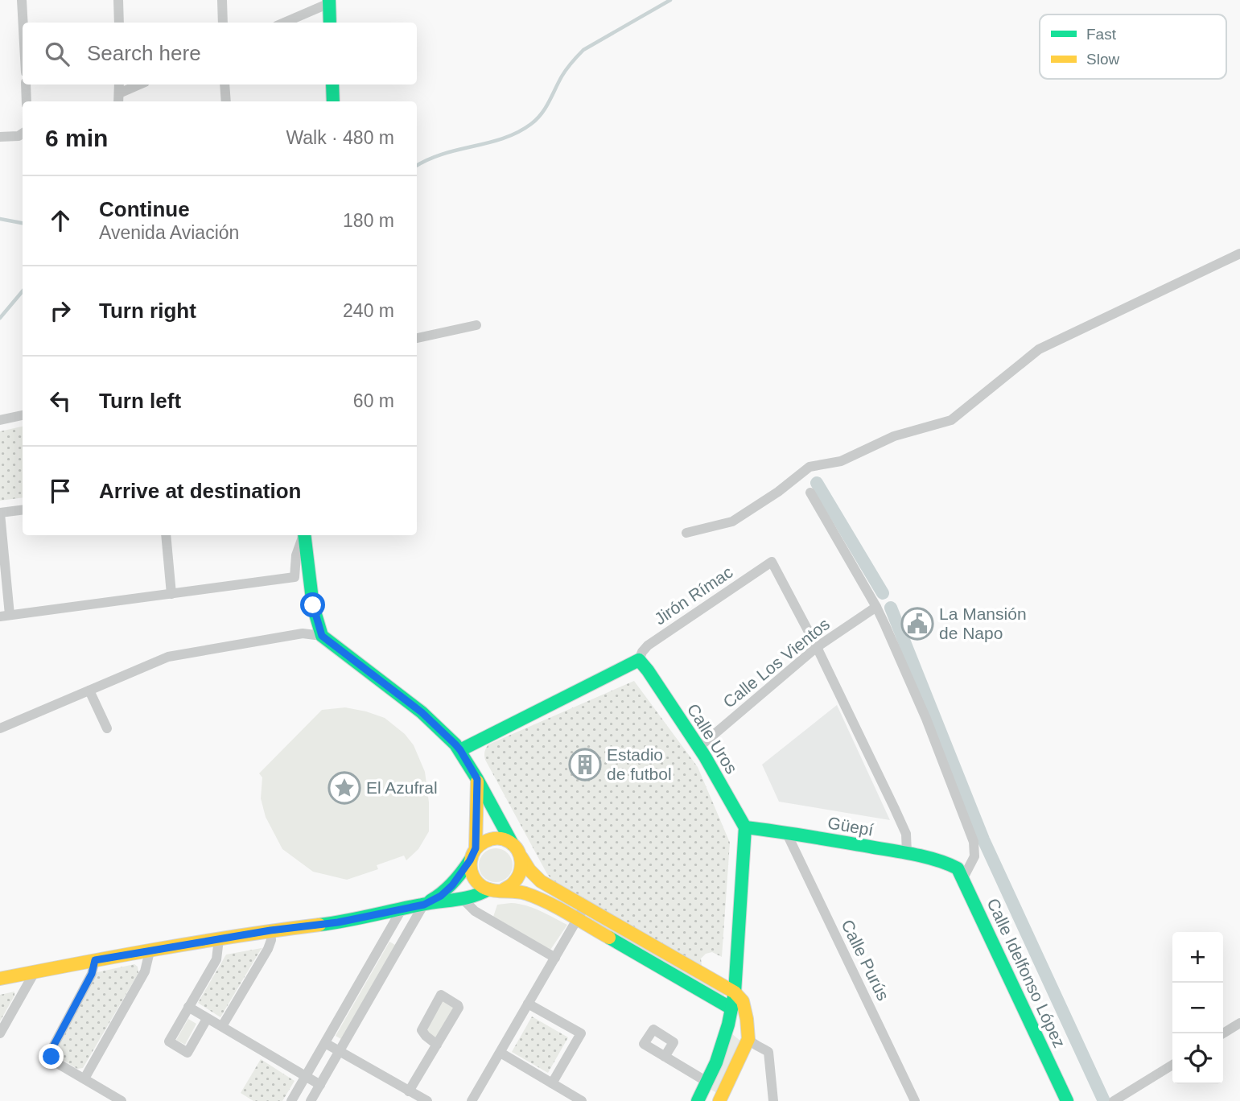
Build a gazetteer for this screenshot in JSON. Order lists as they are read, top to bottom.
{
  "streets": {
    "street": [
      "Jirón Rímac",
      "Calle Los Vientos",
      "Calle Uros",
      "Güepí",
      "Calle Purús",
      "Calle Idelfonso López"
    ]
  },
  "crossings": [
    ["Jirón Rímac", "Calle Los Vientos"],
    ["Jirón Rímac", "Calle Uros"],
    ["Calle Los Vientos", "Calle Uros"],
    ["Calle Uros", "Güepí"],
    ["Güepí", "Calle Purús"],
    ["Güepí", "Calle Idelfonso López"]
  ],
  "places": {
    "public building": ["La Mansión de Napo"],
    "building": ["Estadio de futbol"],
    "place": ["El Azufral"]
  },
  "legend": ["Fast", "Slow"],
  "page": {
    "search": "Search here",
    "heading": ["6 min", "Walk · 480 m"],
    "list": [
      ["Continue", "Avenida Aviación", "180 m"],
      ["Turn right", "240 m"],
      ["Turn left", "60 m"],
      "Arrive at destination"
    ],
    "map_buttons": ["+", "−"]
  }
}
